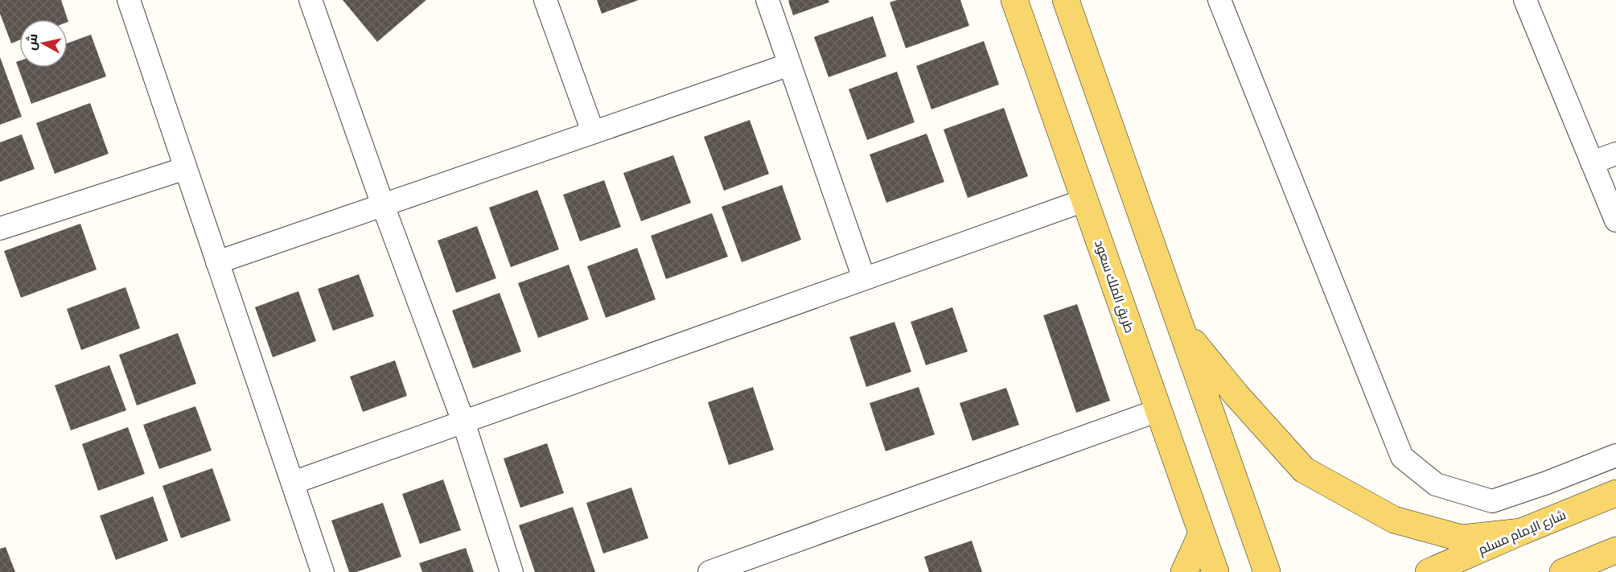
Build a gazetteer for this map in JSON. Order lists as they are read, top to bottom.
{
  "streets": {
    "main road": ["طريق الملك سعود", "شارع الإمام مسلم"]
  },
  "north": "left"
}
